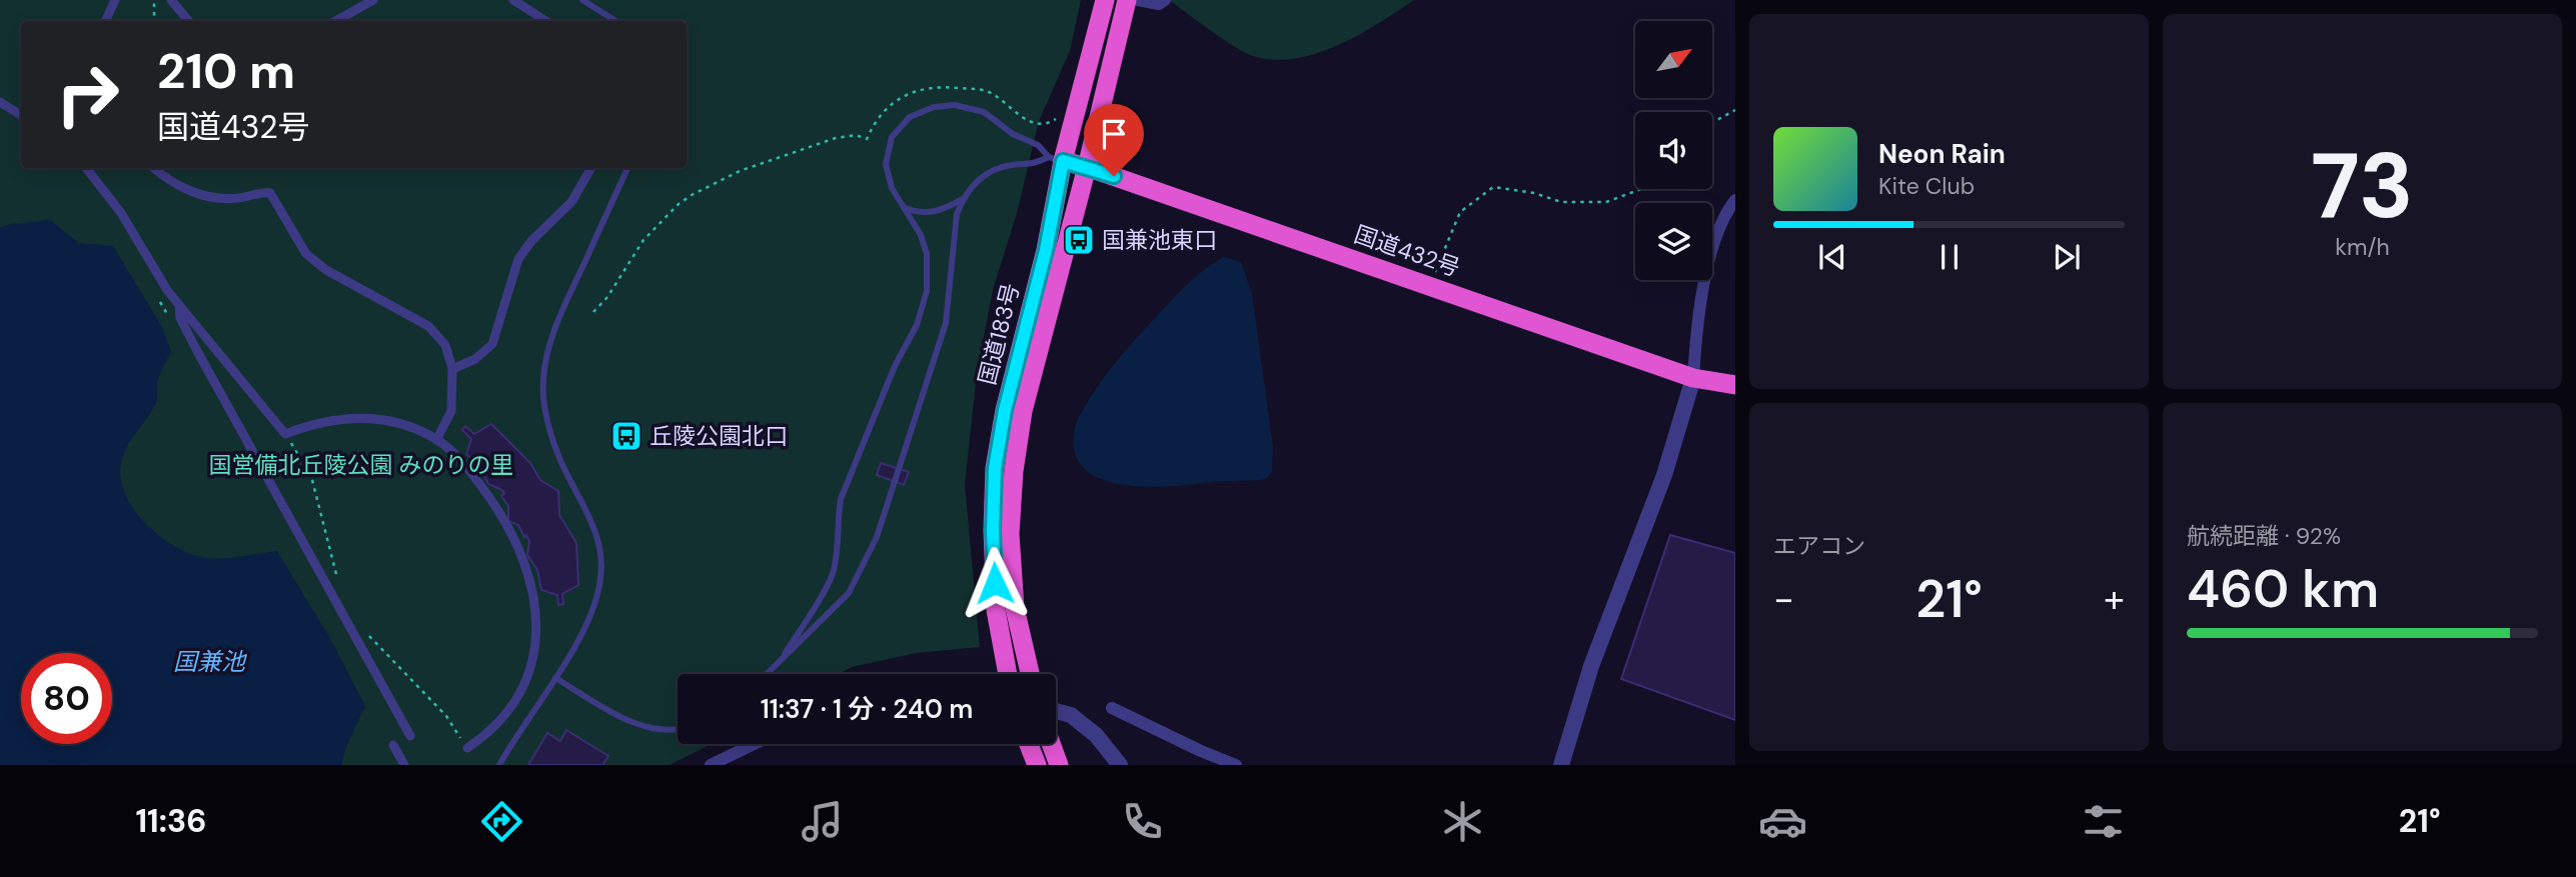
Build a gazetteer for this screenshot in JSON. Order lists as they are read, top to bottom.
{
  "streets": {
    "highway": ["国道432号", "国道183号"]
  },
  "crossings": [
    ["国道432号", "国道183号"]
  ],
  "water": ["国兼池"],
  "parks": ["国営備北丘陵公園 みのりの里"],
  "places": {
    "bus stop": ["国兼池東口", "丘陵公園北口"]
  },
  "north": "top right",
  "page": {
    "tile": [
      ["73", "km/h"],
      "エアコン",
      ["航続距離 · 92%", "460 km"]
    ],
    "turn": ["210 m", "国道432号"],
    "song": ["Neon Rain", "Kite Club"],
    "heat": ["−", "21°", "+"],
    "limit": "80",
    "trip": "11:37 · 1 分 · 240 m",
    "tabs": ["11:36", "21°"]
  }
}
